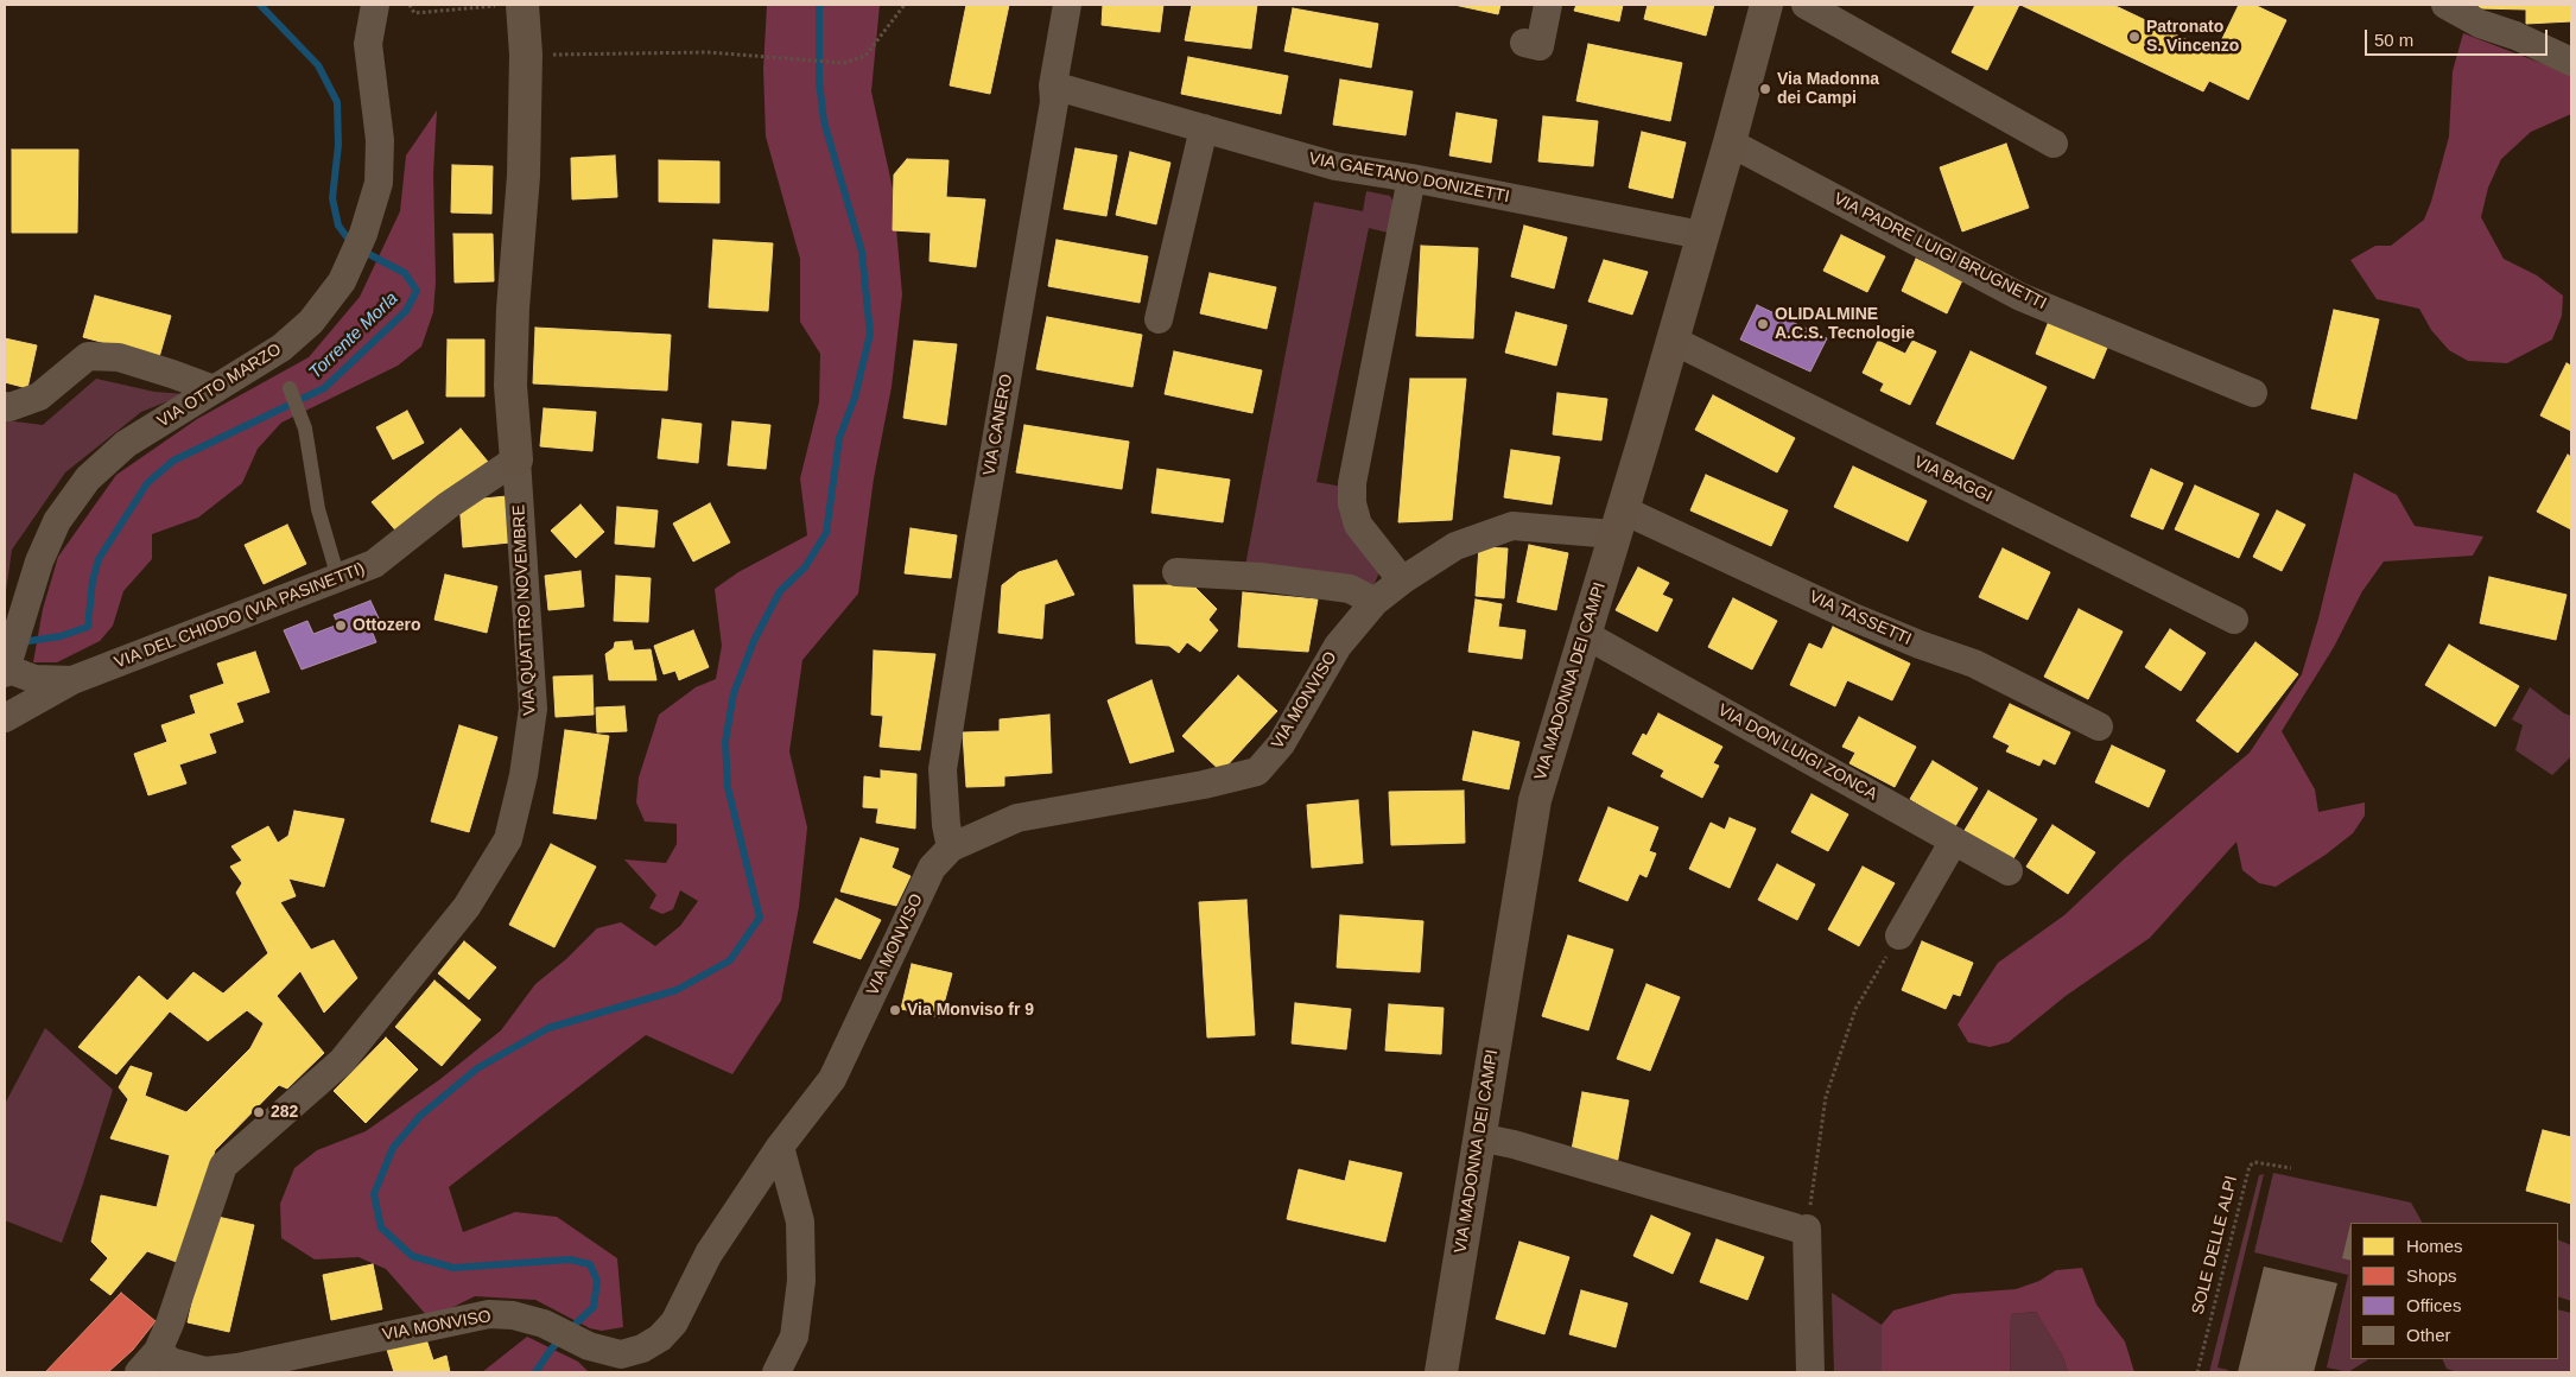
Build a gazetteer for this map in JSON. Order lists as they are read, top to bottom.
{
  "streets": {
    "street": [
      "VIA GAETANO DONIZETTI",
      "VIA PADRE LUIGI BRUGNETTI",
      "VIA OTTO MARZO",
      "VIA CANERO",
      "VIA BAGGI",
      "VIA QUATTRO NOVEMBRE",
      "VIA DEL CHIODO (VIA PASINETTI)",
      "VIA TASSETTI",
      "VIA MADONNA DEI CAMPI",
      "VIA MONVISO",
      "VIA DON LUIGI ZONCA"
    ],
    "path": ["SOLE DELLE ALPI"]
  },
  "crossings": [
    ["VIA GAETANO DONIZETTI", "VIA CANERO"],
    ["VIA GAETANO DONIZETTI", "VIA MADONNA DEI CAMPI"],
    ["VIA PADRE LUIGI BRUGNETTI", "VIA MADONNA DEI CAMPI"],
    ["VIA CANERO", "VIA MONVISO"],
    ["VIA BAGGI", "VIA MADONNA DEI CAMPI"],
    ["VIA QUATTRO NOVEMBRE", "VIA DEL CHIODO (VIA PASINETTI)"],
    ["VIA TASSETTI", "VIA MADONNA DEI CAMPI"],
    ["VIA TASSETTI", "VIA MONVISO"],
    ["VIA MADONNA DEI CAMPI", "VIA MONVISO"],
    ["VIA MADONNA DEI CAMPI", "VIA DON LUIGI ZONCA"]
  ],
  "water": ["Torrente Morla"],
  "places": [
    "Patronato S. Vincenzo",
    "Via Madonna dei Campi",
    "OLIDALMINE A.C.S. Tecnologie",
    "Ottozero",
    "Via Monviso fr 9",
    "282"
  ],
  "legend": [
    "Homes",
    "Shops",
    "Offices",
    "Other"
  ],
  "scale_bar": "50 m"
}
